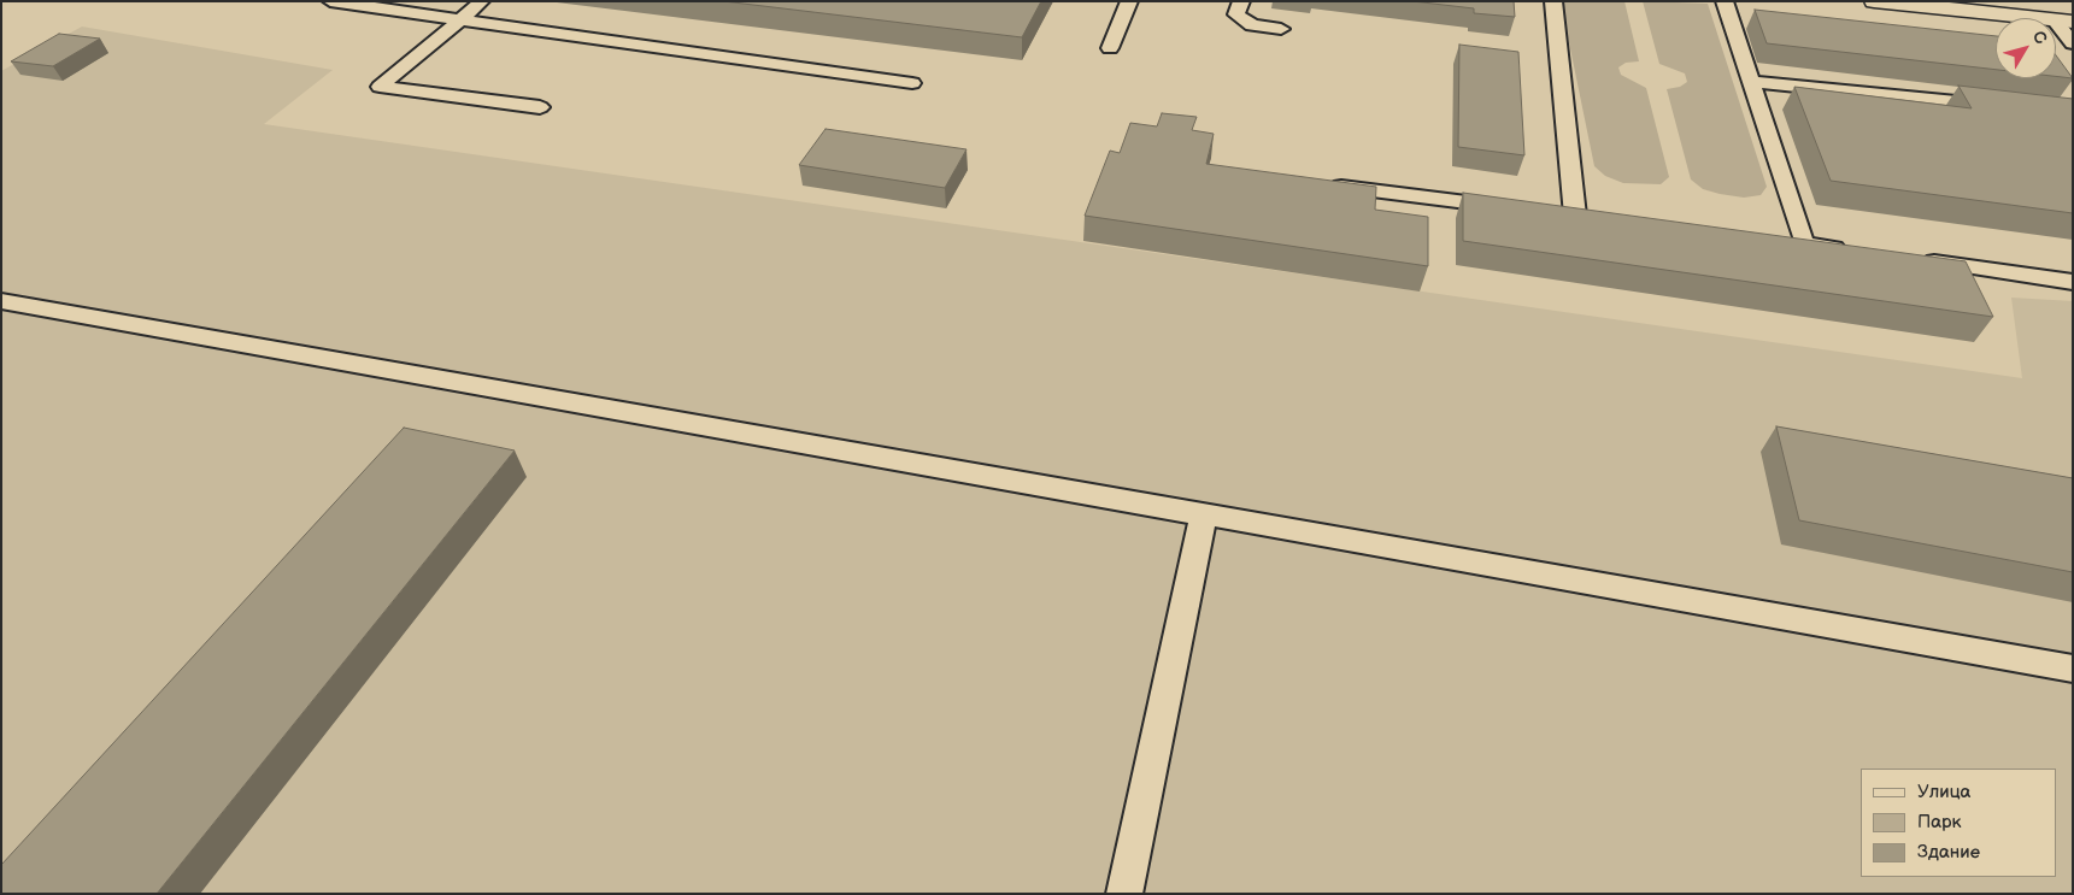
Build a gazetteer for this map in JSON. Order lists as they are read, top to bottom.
{
  "legend": ["Улица", "Парк", "Здание"],
  "north": "top right"
}
